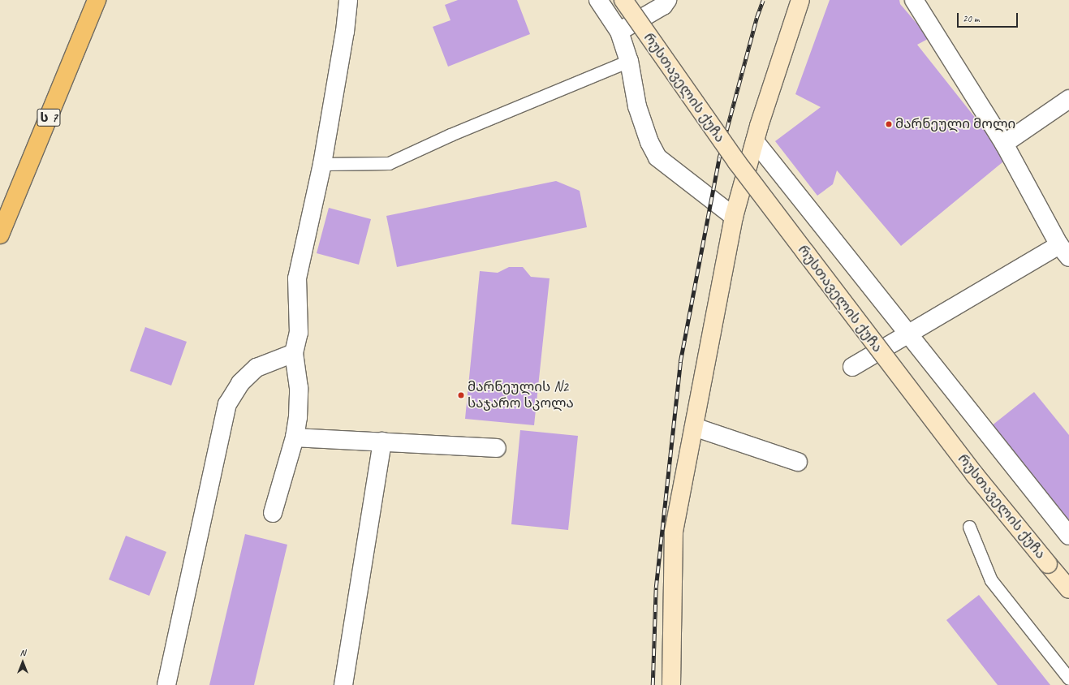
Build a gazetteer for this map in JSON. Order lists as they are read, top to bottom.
{
  "streets": {
    "highway": ["ს 7"],
    "main road": ["რუსთაველის ქუჩა"]
  },
  "places": ["მარნეული მოლი", "მარნეულის N2 საჯარო სკოლა"],
  "scale_bar": "20 m",
  "north": "top"
}
